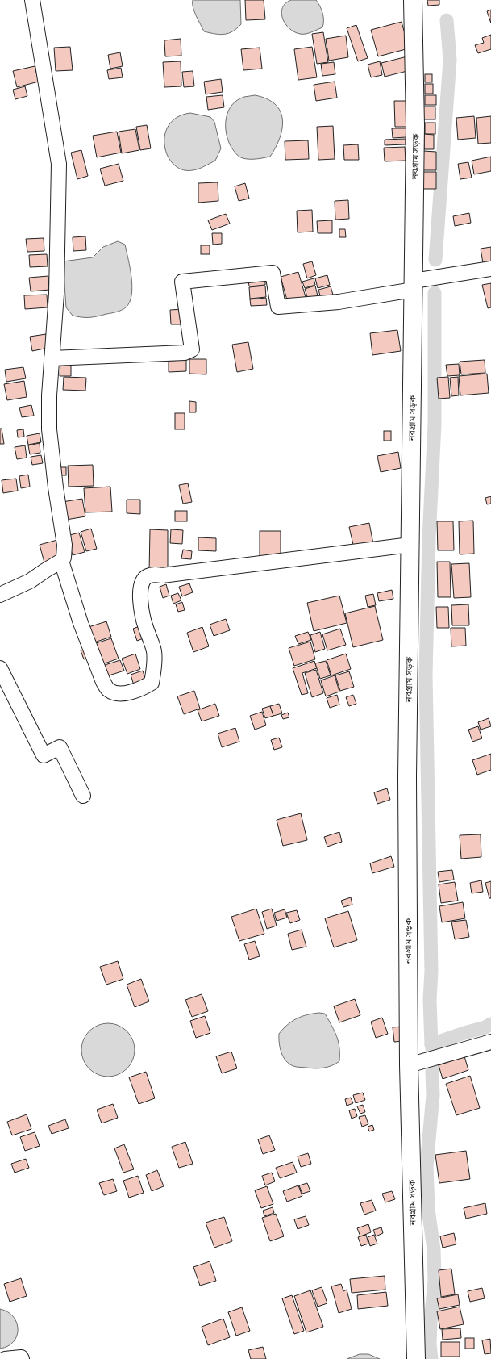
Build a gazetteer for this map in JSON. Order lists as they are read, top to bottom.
{
  "streets": {
    "main road": ["নবগ্রাম সড়ক"]
  }
}
